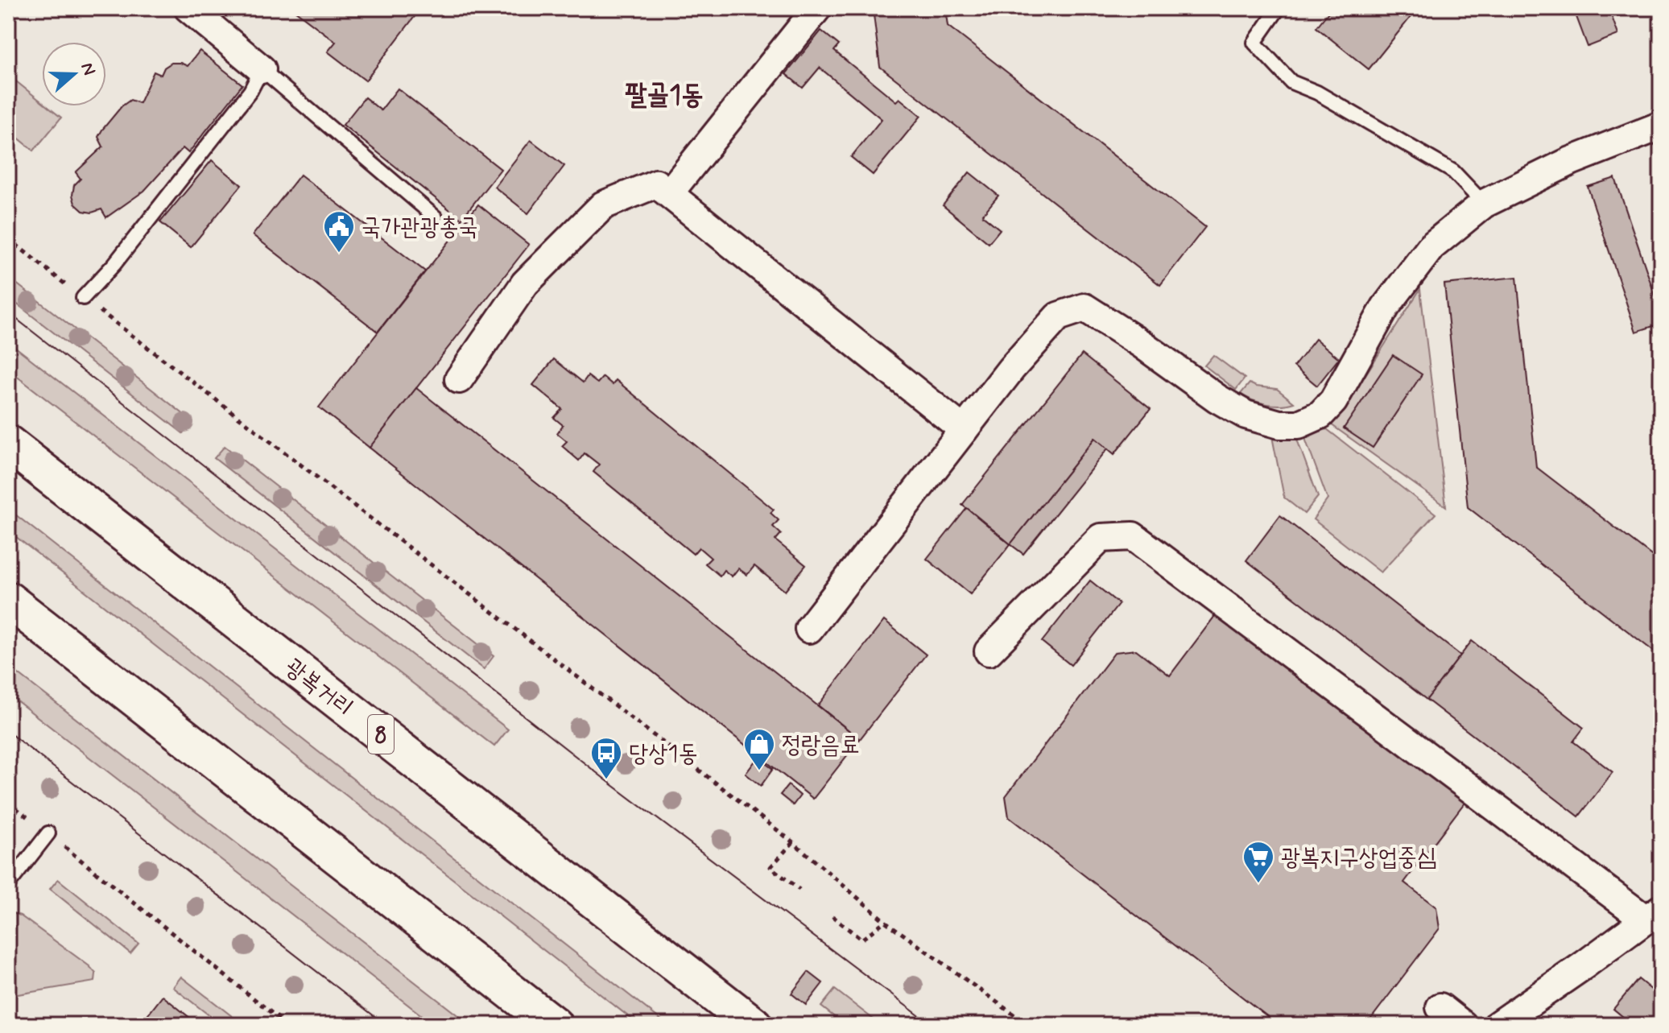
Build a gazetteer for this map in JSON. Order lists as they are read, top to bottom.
{
  "streets": {
    "highway": ["광복거리", "8"]
  },
  "districts": ["팔골1동"],
  "places": {
    "public building": ["국가관광총국"],
    "shop": ["정랑음료"],
    "bus stop": ["당상1동"],
    "supermarket": ["광복지구상업중심"]
  },
  "north": "right"
}
